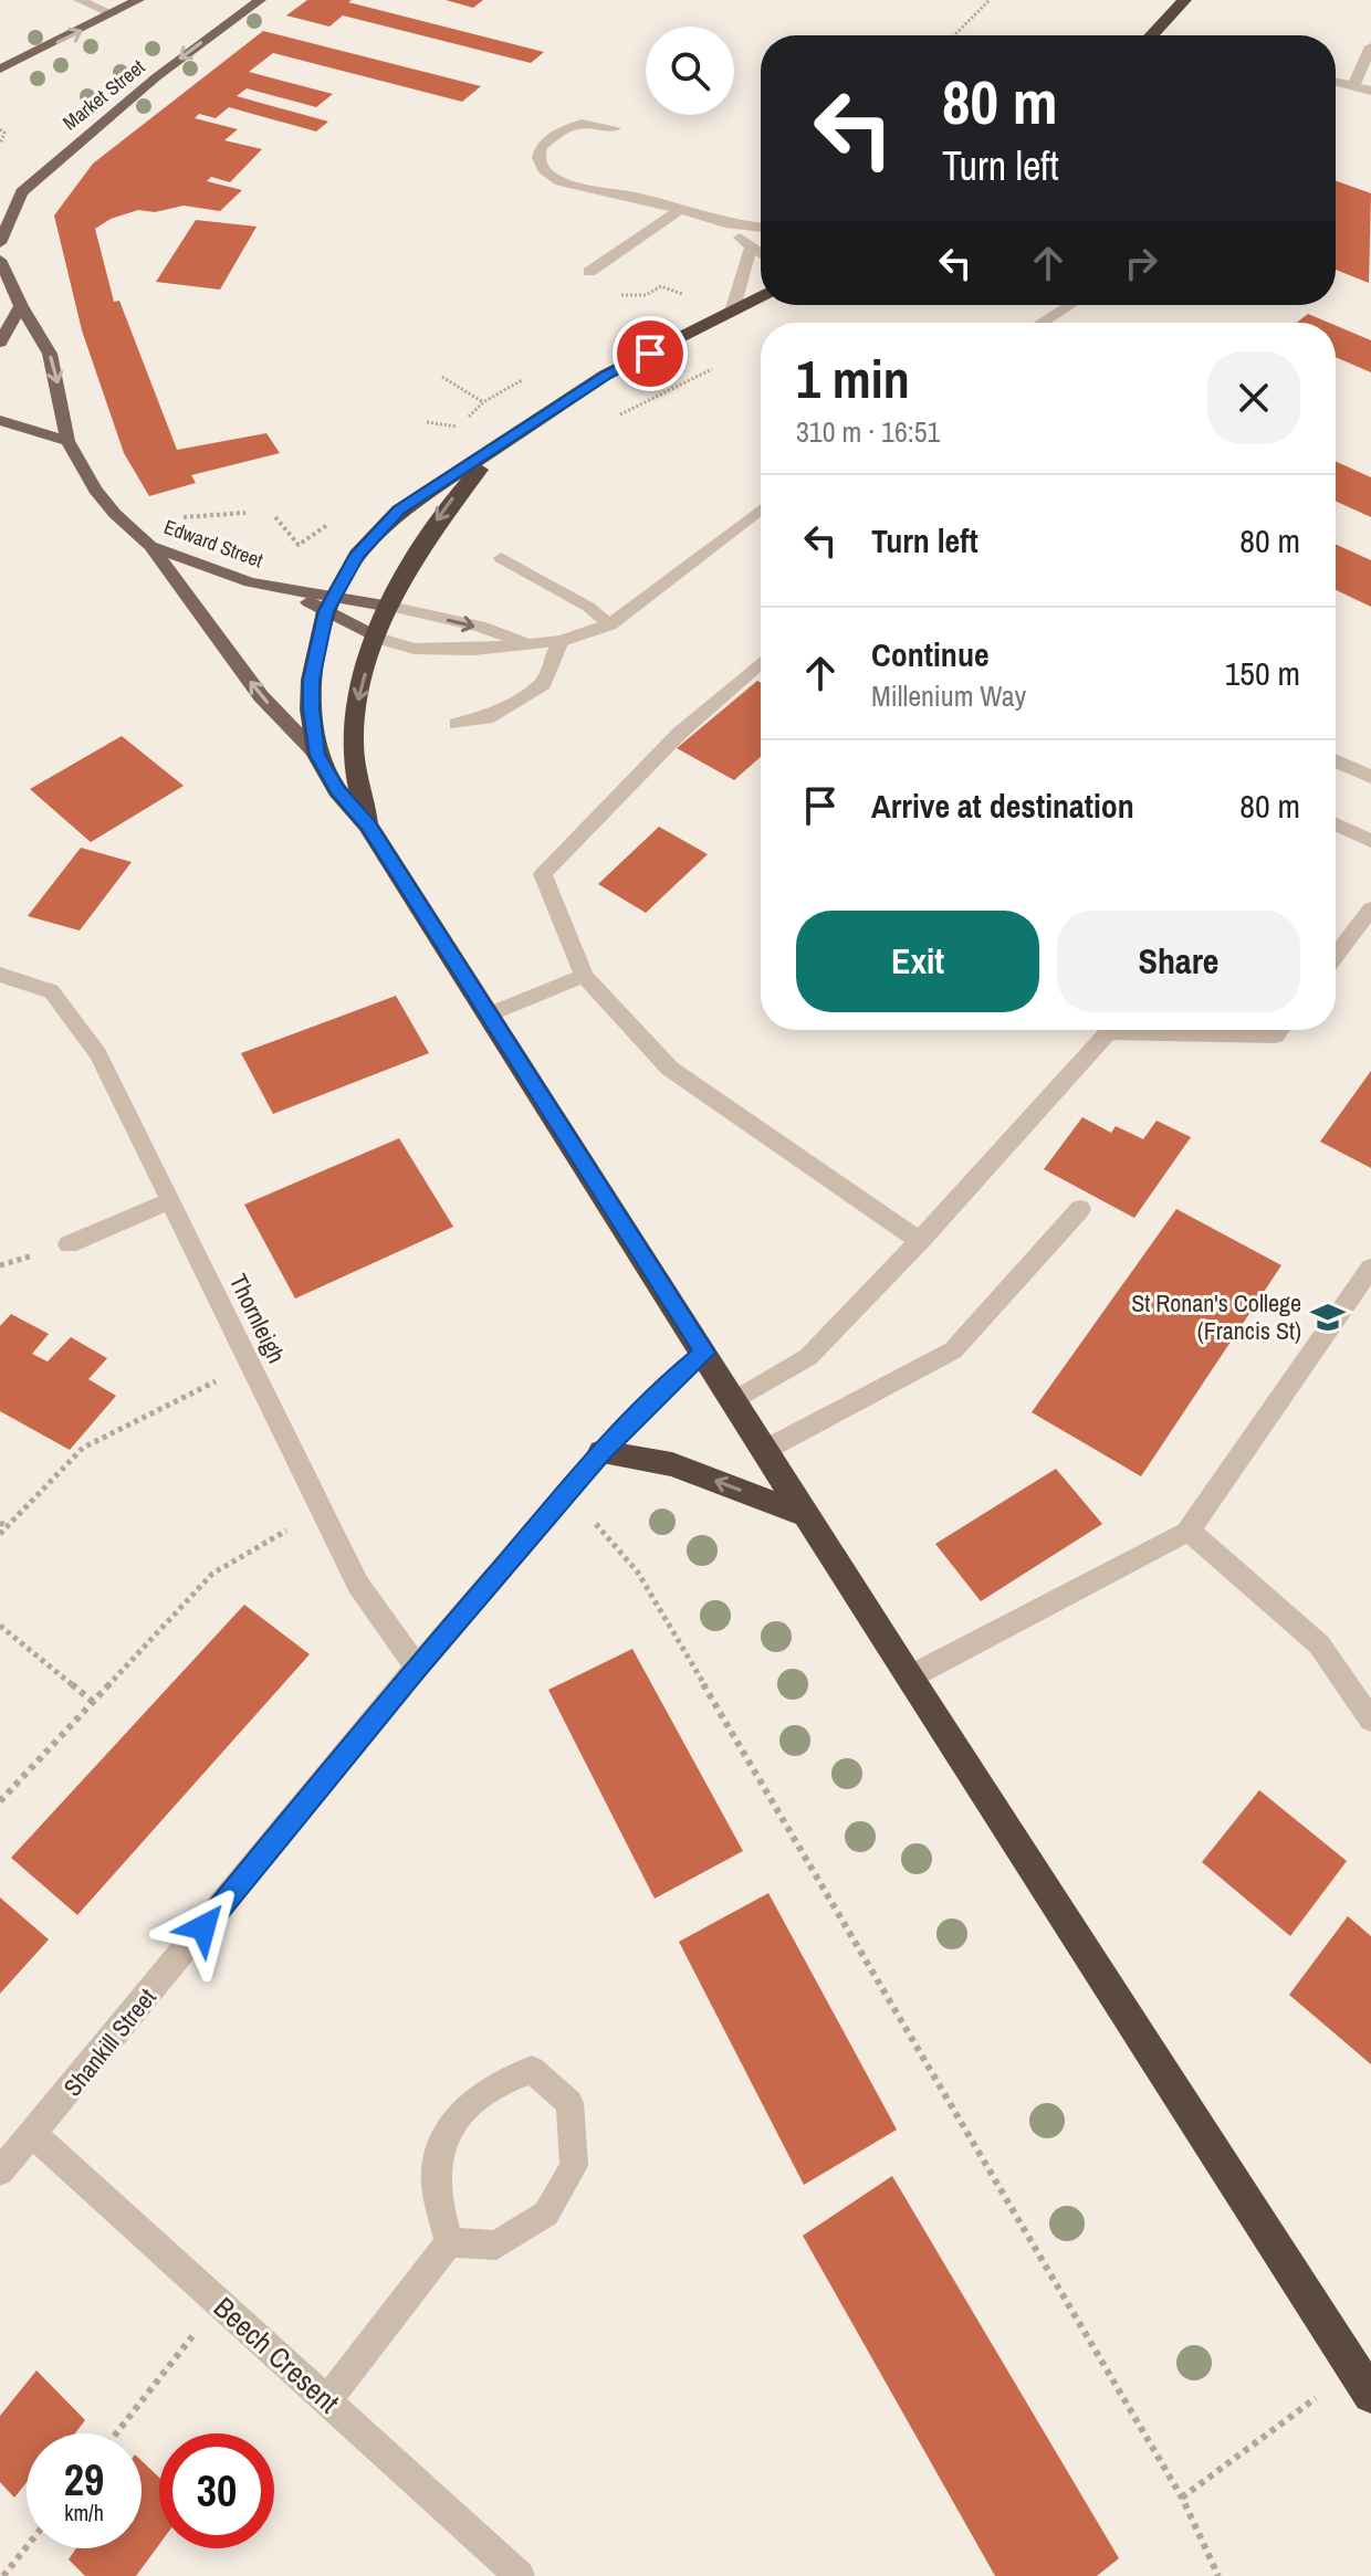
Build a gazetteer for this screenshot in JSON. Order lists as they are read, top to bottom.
{
  "streets": {
    "main road": ["Market Street", "Edward Street"],
    "street": ["Thornleigh", "Shankill Street", "Beech Cresent"]
  },
  "crossings": [
    ["Thornleigh", "Shankill Street"],
    ["Shankill Street", "Beech Cresent"]
  ],
  "places": {
    "school or university": ["St Ronan's College (Francis St)"]
  },
  "page": {
    "turn": ["80 m", "Turn left"],
    "heading": ["1 min", "310 m · 16:51"],
    "list": [
      {
        "name": "Turn left",
        "value": "80 m"
      },
      {
        "name": "Continue",
        "note": "Millenium Way",
        "value": "150 m"
      },
      {
        "name": "Arrive at destination",
        "value": "80 m"
      }
    ],
    "buttons": ["Exit", "Share"],
    "speed": "29 km/h",
    "limit": "30"
  }
}
